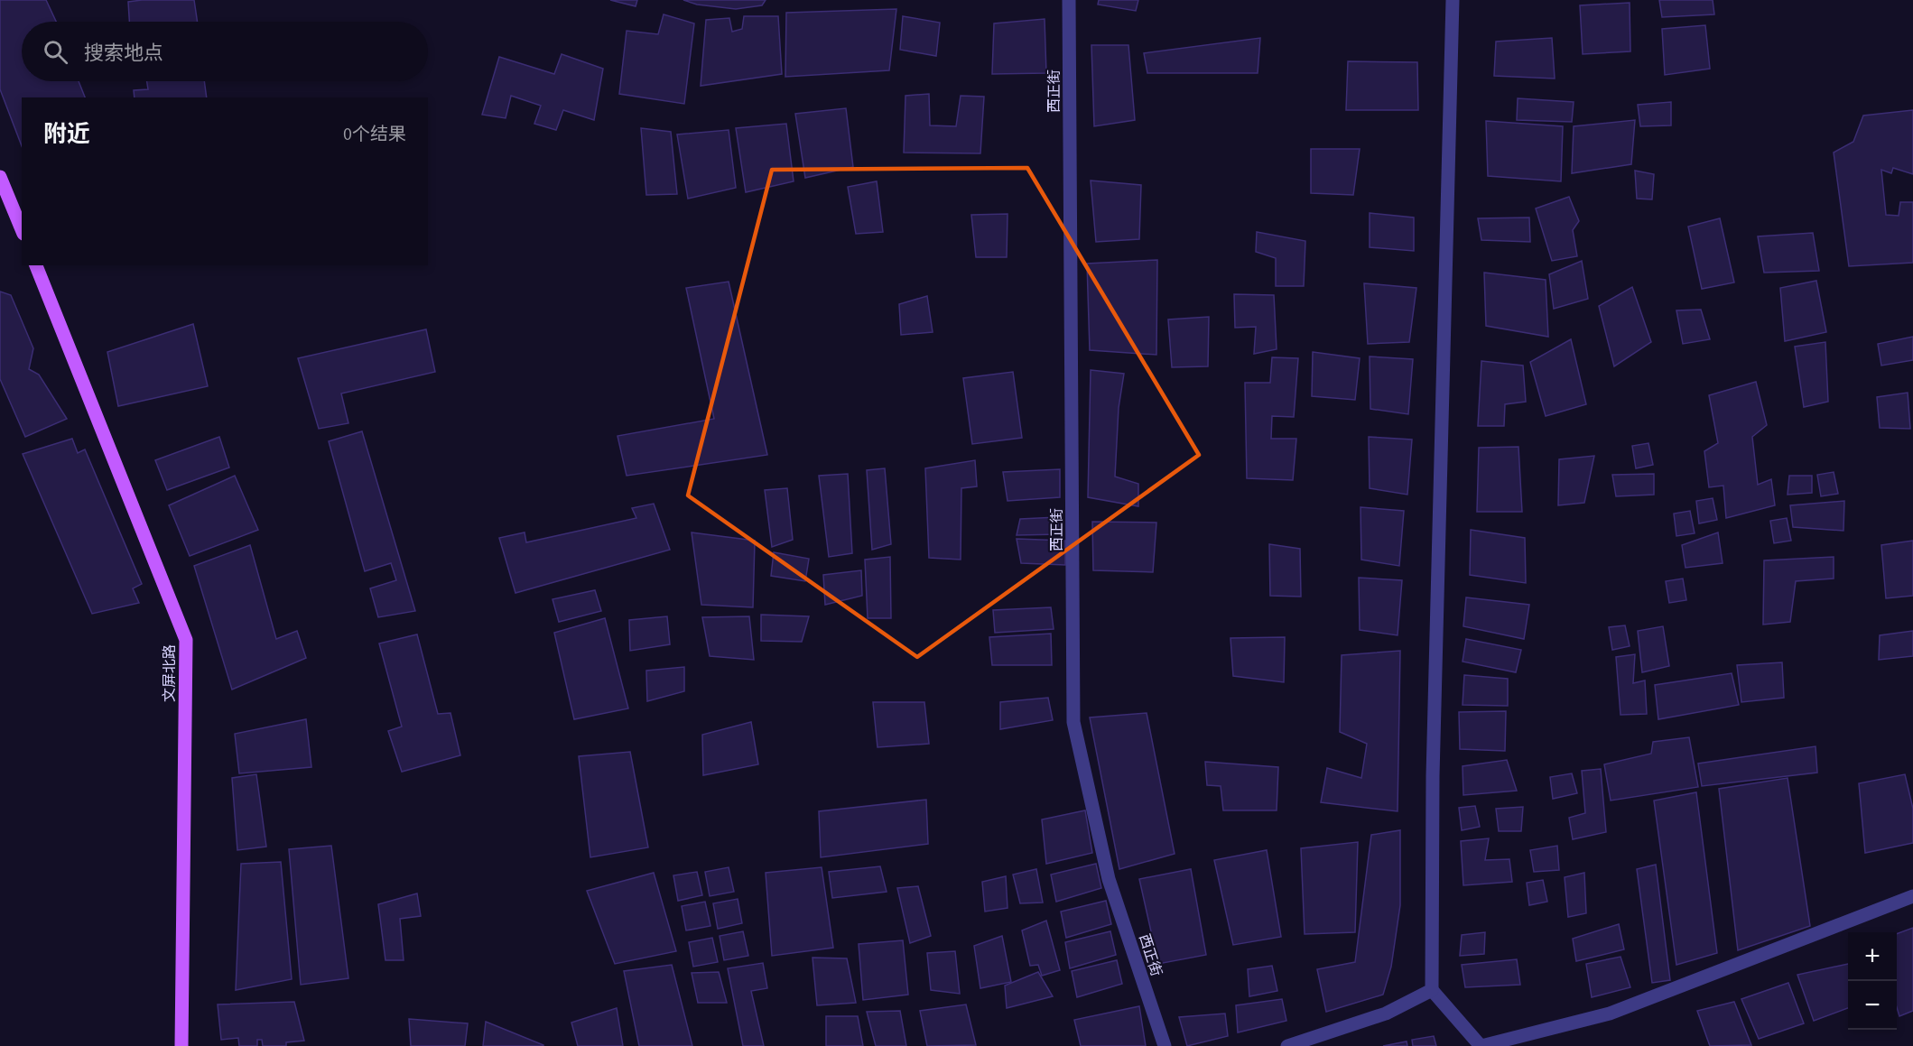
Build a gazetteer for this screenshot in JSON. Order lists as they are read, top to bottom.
{
  "streets": {
    "main road": ["文屏北路"],
    "street": ["西正街"]
  },
  "page": {
    "search": "搜索地点",
    "heading": ["附近", "0个结果"],
    "map_buttons": ["+", "−"]
  }
}
